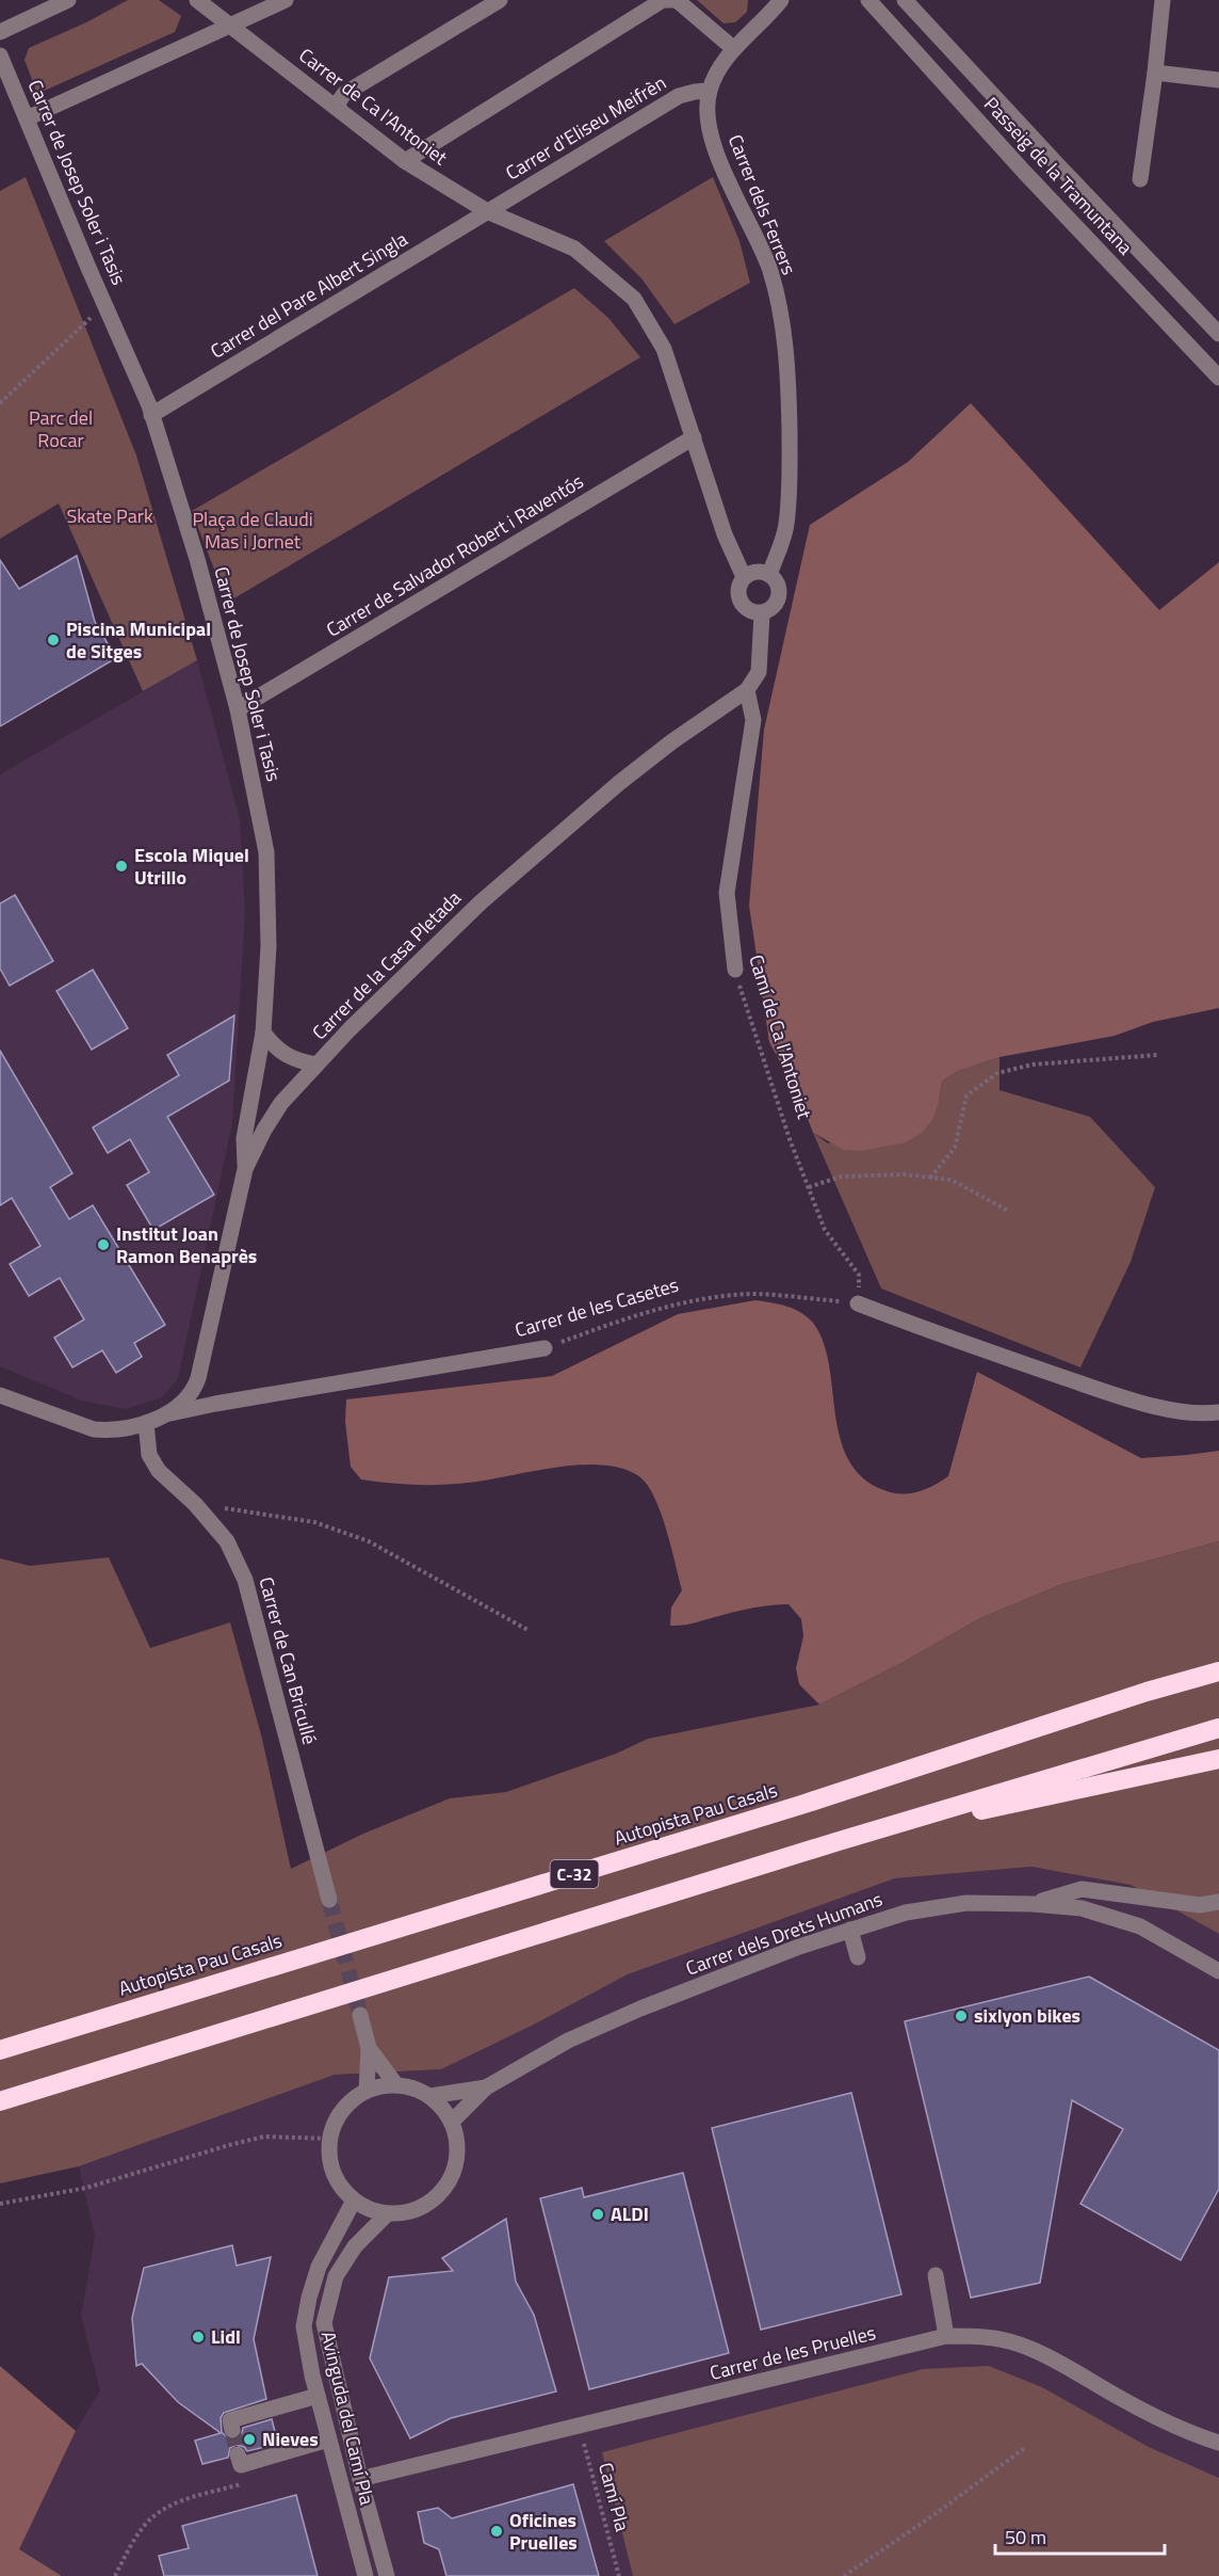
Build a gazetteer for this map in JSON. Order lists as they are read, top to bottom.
{
  "streets": {
    "highway": ["Autopista Pau Casals", "C-32"],
    "street": [
      "Carrer de Ca l'Antoniet",
      "Carrer d'Eliseu Meifrèn",
      "Passeig de la Tramuntana",
      "Carrer de Josep Soler i Tasis",
      "Carrer dels Ferrers",
      "Carrer del Pare Albert Singla",
      "Carrer de Salvador Robert i Raventós",
      "Carrer de la Casa Pletada",
      "Camí de Ca l'Antoniet",
      "Carrer de les Casetes",
      "Carrer de Can Bricullé",
      "Carrer dels Drets Humans",
      "Carrer de les Pruelles",
      "Avinguda del Camí Pla"
    ],
    "path": ["Camí Pla"]
  },
  "crossings": [
    ["Carrer de Ca l'Antoniet", "Carrer d'Eliseu Meifrèn"],
    ["Carrer de Ca l'Antoniet", "Carrer dels Ferrers"],
    ["Carrer de Ca l'Antoniet", "Carrer del Pare Albert Singla"],
    ["Carrer de Ca l'Antoniet", "Carrer de Salvador Robert i Raventós"],
    ["Carrer d'Eliseu Meifrèn", "Carrer dels Ferrers"],
    ["Carrer d'Eliseu Meifrèn", "Carrer del Pare Albert Singla"],
    ["Carrer de Josep Soler i Tasis", "Carrer del Pare Albert Singla"],
    ["Carrer de Josep Soler i Tasis", "Carrer de Salvador Robert i Raventós"],
    ["Carrer de Josep Soler i Tasis", "Carrer de la Casa Pletada"],
    ["Carrer de la Casa Pletada", "Camí de Ca l'Antoniet"],
    ["Carrer de la Casa Pletada", "Carrer de les Casetes"],
    ["Carrer de la Casa Pletada", "Carrer de Can Bricullé"],
    ["Camí de Ca l'Antoniet", "Carrer de les Casetes"],
    ["Carrer dels Drets Humans", "Avinguda del Camí Pla"],
    ["Carrer de les Pruelles", "Avinguda del Camí Pla"],
    ["Carrer de les Pruelles", "Camí Pla"]
  ],
  "parks": ["Parc del Rocar", "Skate Park", "Plaça de Claudi Mas i Jornet"],
  "places": [
    "Piscina Municipal de Sitges",
    "Escola Miquel Utrillo",
    "Institut Joan Ramon Benaprès",
    "sixlyon bikes",
    "ALDI",
    "Lidl",
    "Nieves",
    "Oficines Pruelles"
  ],
  "scale_bar": "50 m"
}
